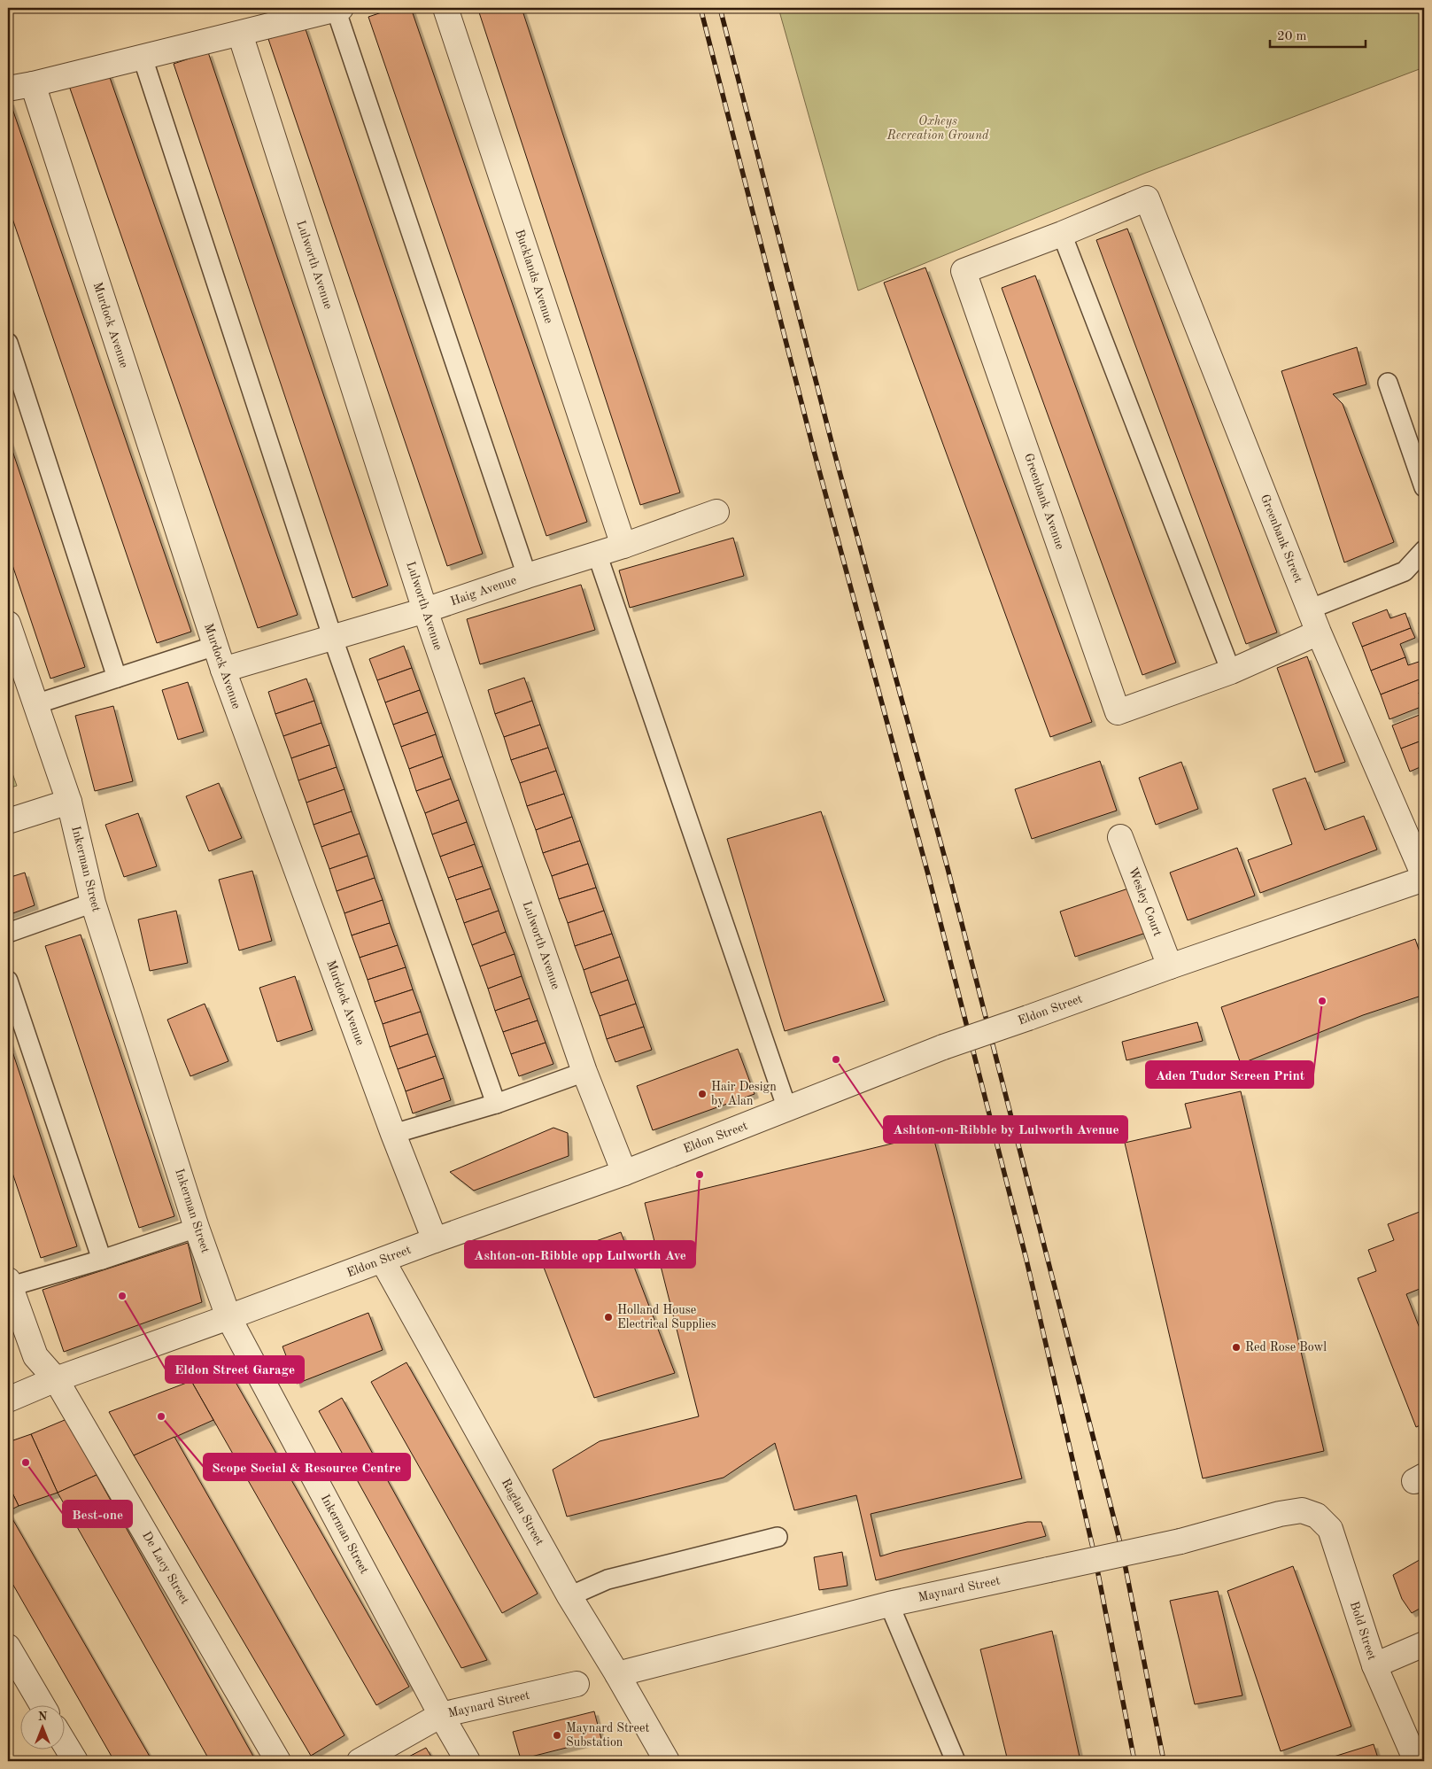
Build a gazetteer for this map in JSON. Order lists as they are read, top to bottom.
{
  "streets": {
    "street": [
      "Lulworth Avenue",
      "Bucklands Avenue",
      "Murdock Avenue",
      "Greenbank Avenue",
      "Greenbank Street",
      "Haig Avenue",
      "Inkerman Street",
      "Wesley Court",
      "Eldon Street",
      "Raglan Street",
      "De Lacy Street",
      "Maynard Street",
      "Bold Street"
    ]
  },
  "crossings": [
    ["Lulworth Avenue", "Haig Avenue"],
    ["Lulworth Avenue", "Eldon Street"],
    ["Bucklands Avenue", "Haig Avenue"],
    ["Murdock Avenue", "Haig Avenue"],
    ["Murdock Avenue", "Eldon Street"],
    ["Greenbank Avenue", "Greenbank Street"],
    ["Greenbank Street", "Eldon Street"],
    ["Inkerman Street", "Eldon Street"],
    ["Inkerman Street", "Maynard Street"],
    ["Wesley Court", "Eldon Street"],
    ["Eldon Street", "Raglan Street"],
    ["Eldon Street", "De Lacy Street"],
    ["Raglan Street", "Maynard Street"],
    ["Maynard Street", "Bold Street"]
  ],
  "parks": ["Oxheys Recreation Ground"],
  "places": [
    "Aden Tudor Screen Print",
    "Ashton-on-Ribble by Lulworth Avenue",
    "Hair Design by Alan",
    "Ashton-on-Ribble opp Lulworth Ave",
    "Eldon Street Garage",
    "Holland House Electrical Supplies",
    "Red Rose Bowl",
    "Scope Social & Resource Centre",
    "Best-one",
    "Maynard Street Substation"
  ],
  "scale_bar": "20 m",
  "north": "top"
}
